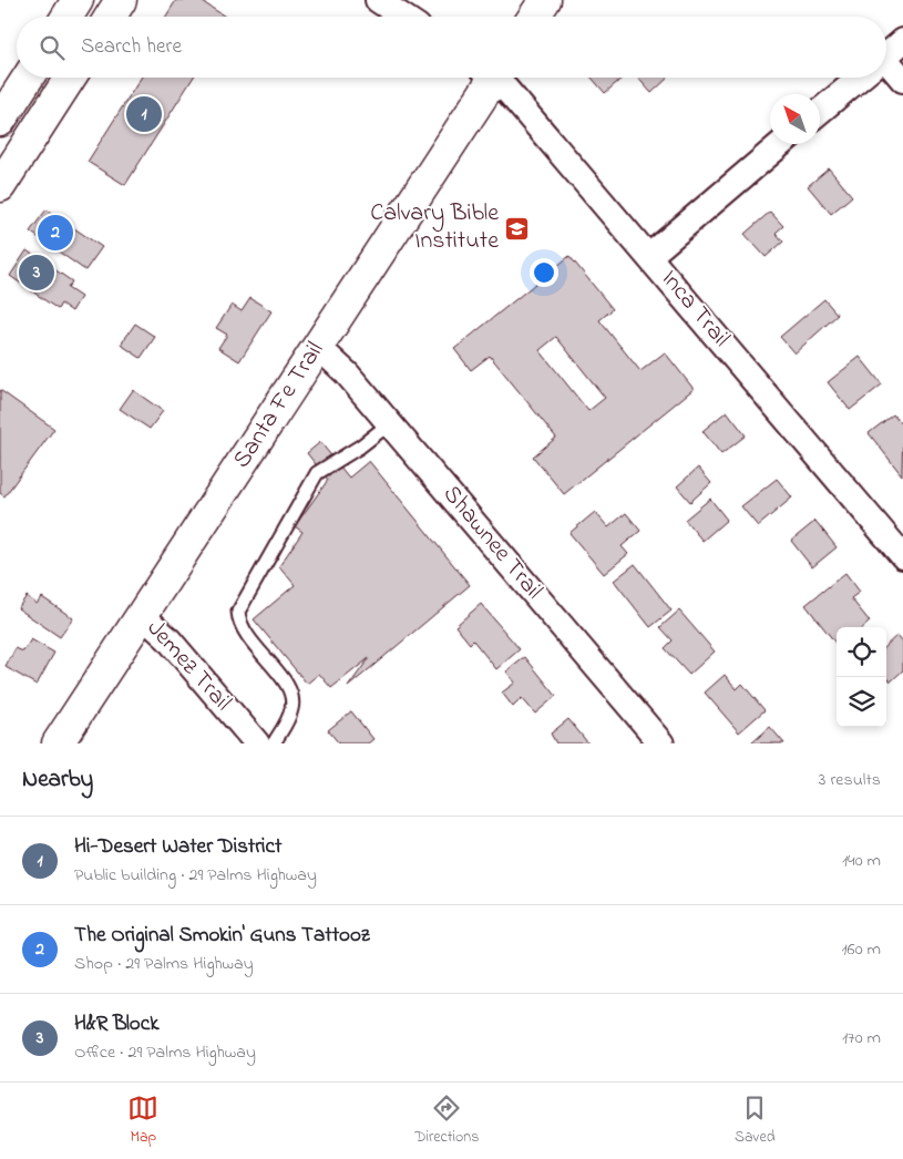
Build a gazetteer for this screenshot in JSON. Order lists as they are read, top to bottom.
{
  "streets": {
    "street": [
      "Inca Trail",
      "Santa Fe Trail",
      "Shawnee Trail",
      "Jemez Trail"
    ]
  },
  "crossings": [
    ["Santa Fe Trail", "Shawnee Trail"],
    ["Santa Fe Trail", "Jemez Trail"]
  ],
  "places": {
    "school or university": ["Calvary Bible Institute"]
  },
  "north": "top left",
  "page": {
    "search": "Search here",
    "pins": ["1", "2", "3"],
    "heading": ["Nearby", "3 results"],
    "list": [
      {
        "mark": "1",
        "name": "Hi-Desert Water District",
        "note": "Public building · 29 Palms Highway",
        "value": "140 m"
      },
      {
        "mark": "2",
        "name": "The Original Smokin' Guns Tattooz",
        "note": "Shop · 29 Palms Highway",
        "value": "160 m"
      },
      {
        "mark": "3",
        "name": "H&R Block",
        "note": "Office · 29 Palms Highway",
        "value": "170 m"
      }
    ],
    "nav": ["Map", "Directions", "Saved"]
  }
}
